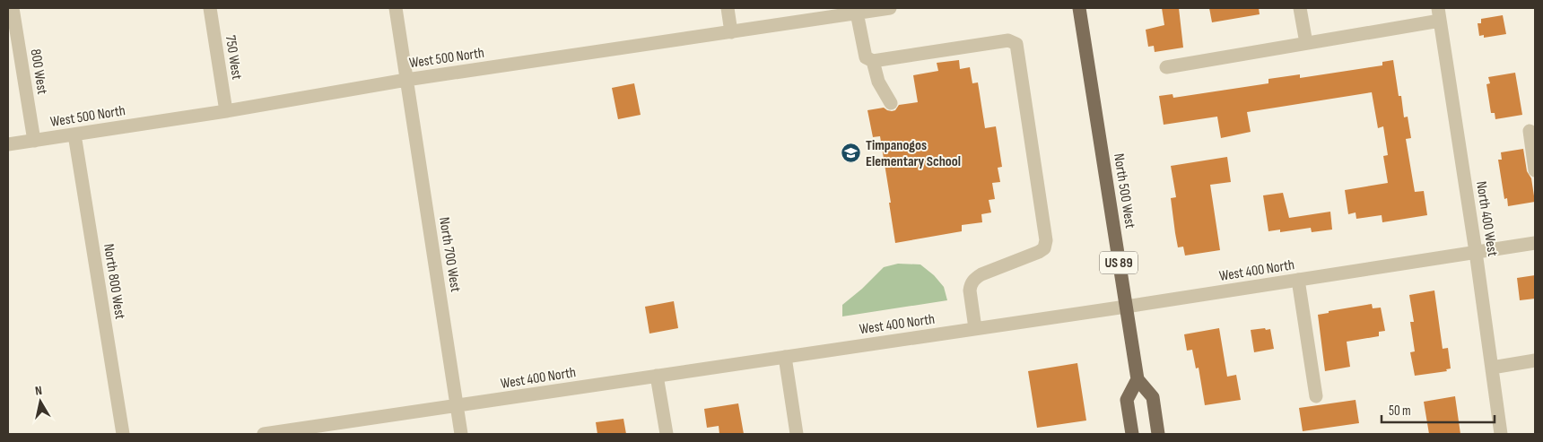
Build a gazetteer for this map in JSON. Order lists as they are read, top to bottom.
{
  "streets": {
    "main road": ["North 500 West", "US 89"],
    "street": [
      "750 West",
      "West 500 North",
      "800 West",
      "North 400 West",
      "North 700 West",
      "West 400 North",
      "North 800 West"
    ]
  },
  "crossings": [
    ["750 West", "West 500 North"],
    ["West 500 North", "800 West"],
    ["West 500 North", "North 700 West"],
    ["West 500 North", "North 800 West"],
    ["North 500 West", "West 400 North"],
    ["North 400 West", "West 400 North"],
    ["North 700 West", "West 400 North"]
  ],
  "places": {
    "school or university": ["Timpanogos Elementary School"]
  },
  "scale_bar": "50 m",
  "north": "top"
}
